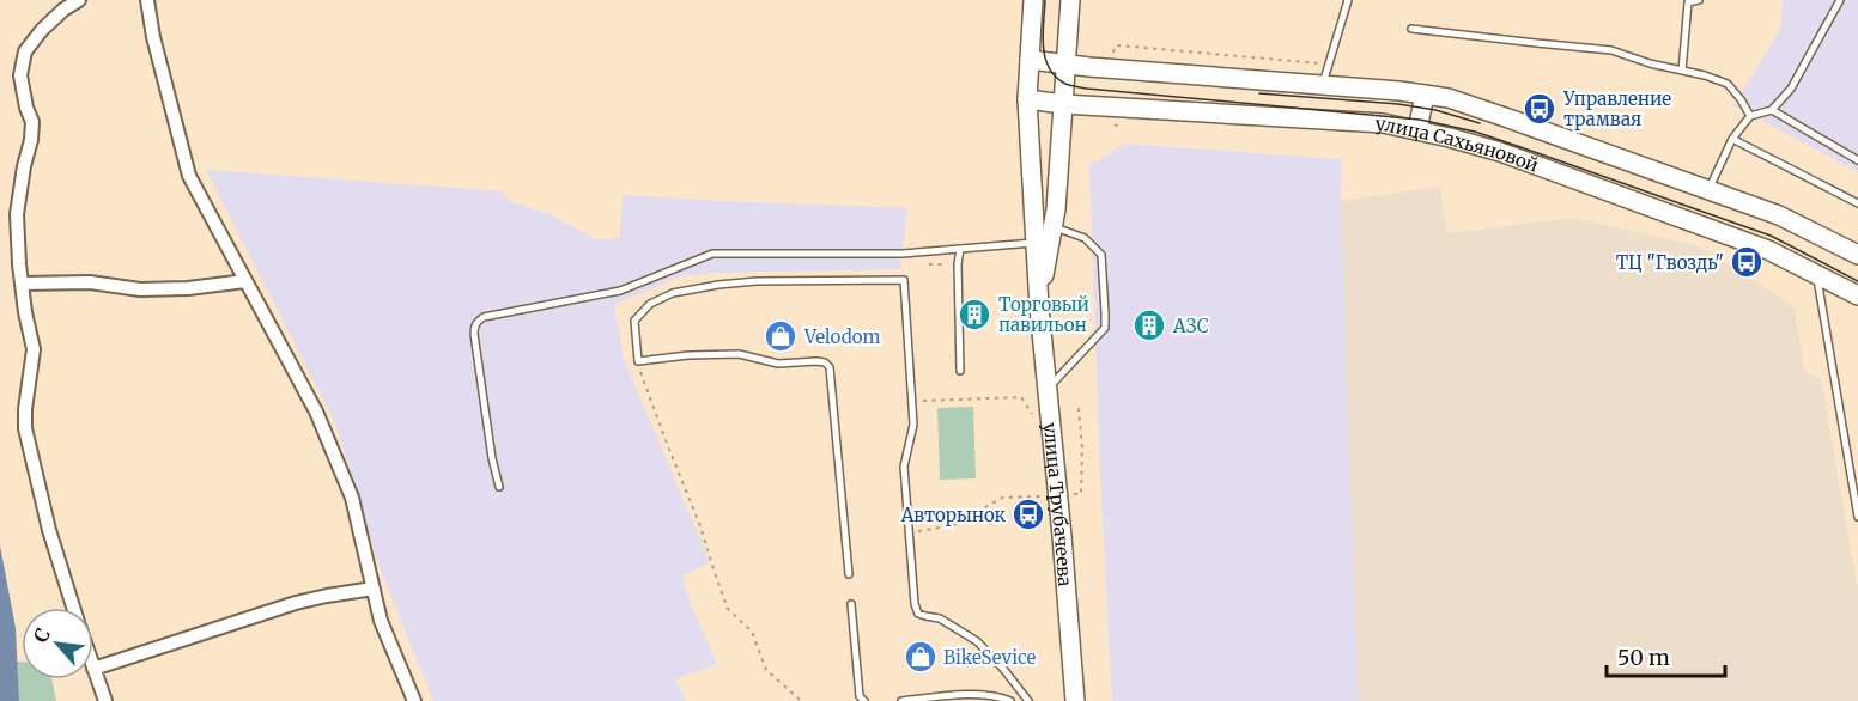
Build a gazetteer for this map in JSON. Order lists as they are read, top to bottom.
{
  "streets": {
    "main road": ["улица Сахьяновой", "улица Трубачеева"]
  },
  "crossings": [
    ["улица Сахьяновой", "улица Трубачеева"]
  ],
  "places": {
    "bus stop": ["Управление трамвая", "ТЦ \"Гвоздь\"", "Авторынок"],
    "building": ["Торговый павильон", "АЗС"],
    "shop": ["Velodom", "BikeSevice"]
  },
  "scale_bar": "50 m",
  "north": "top left"
}
